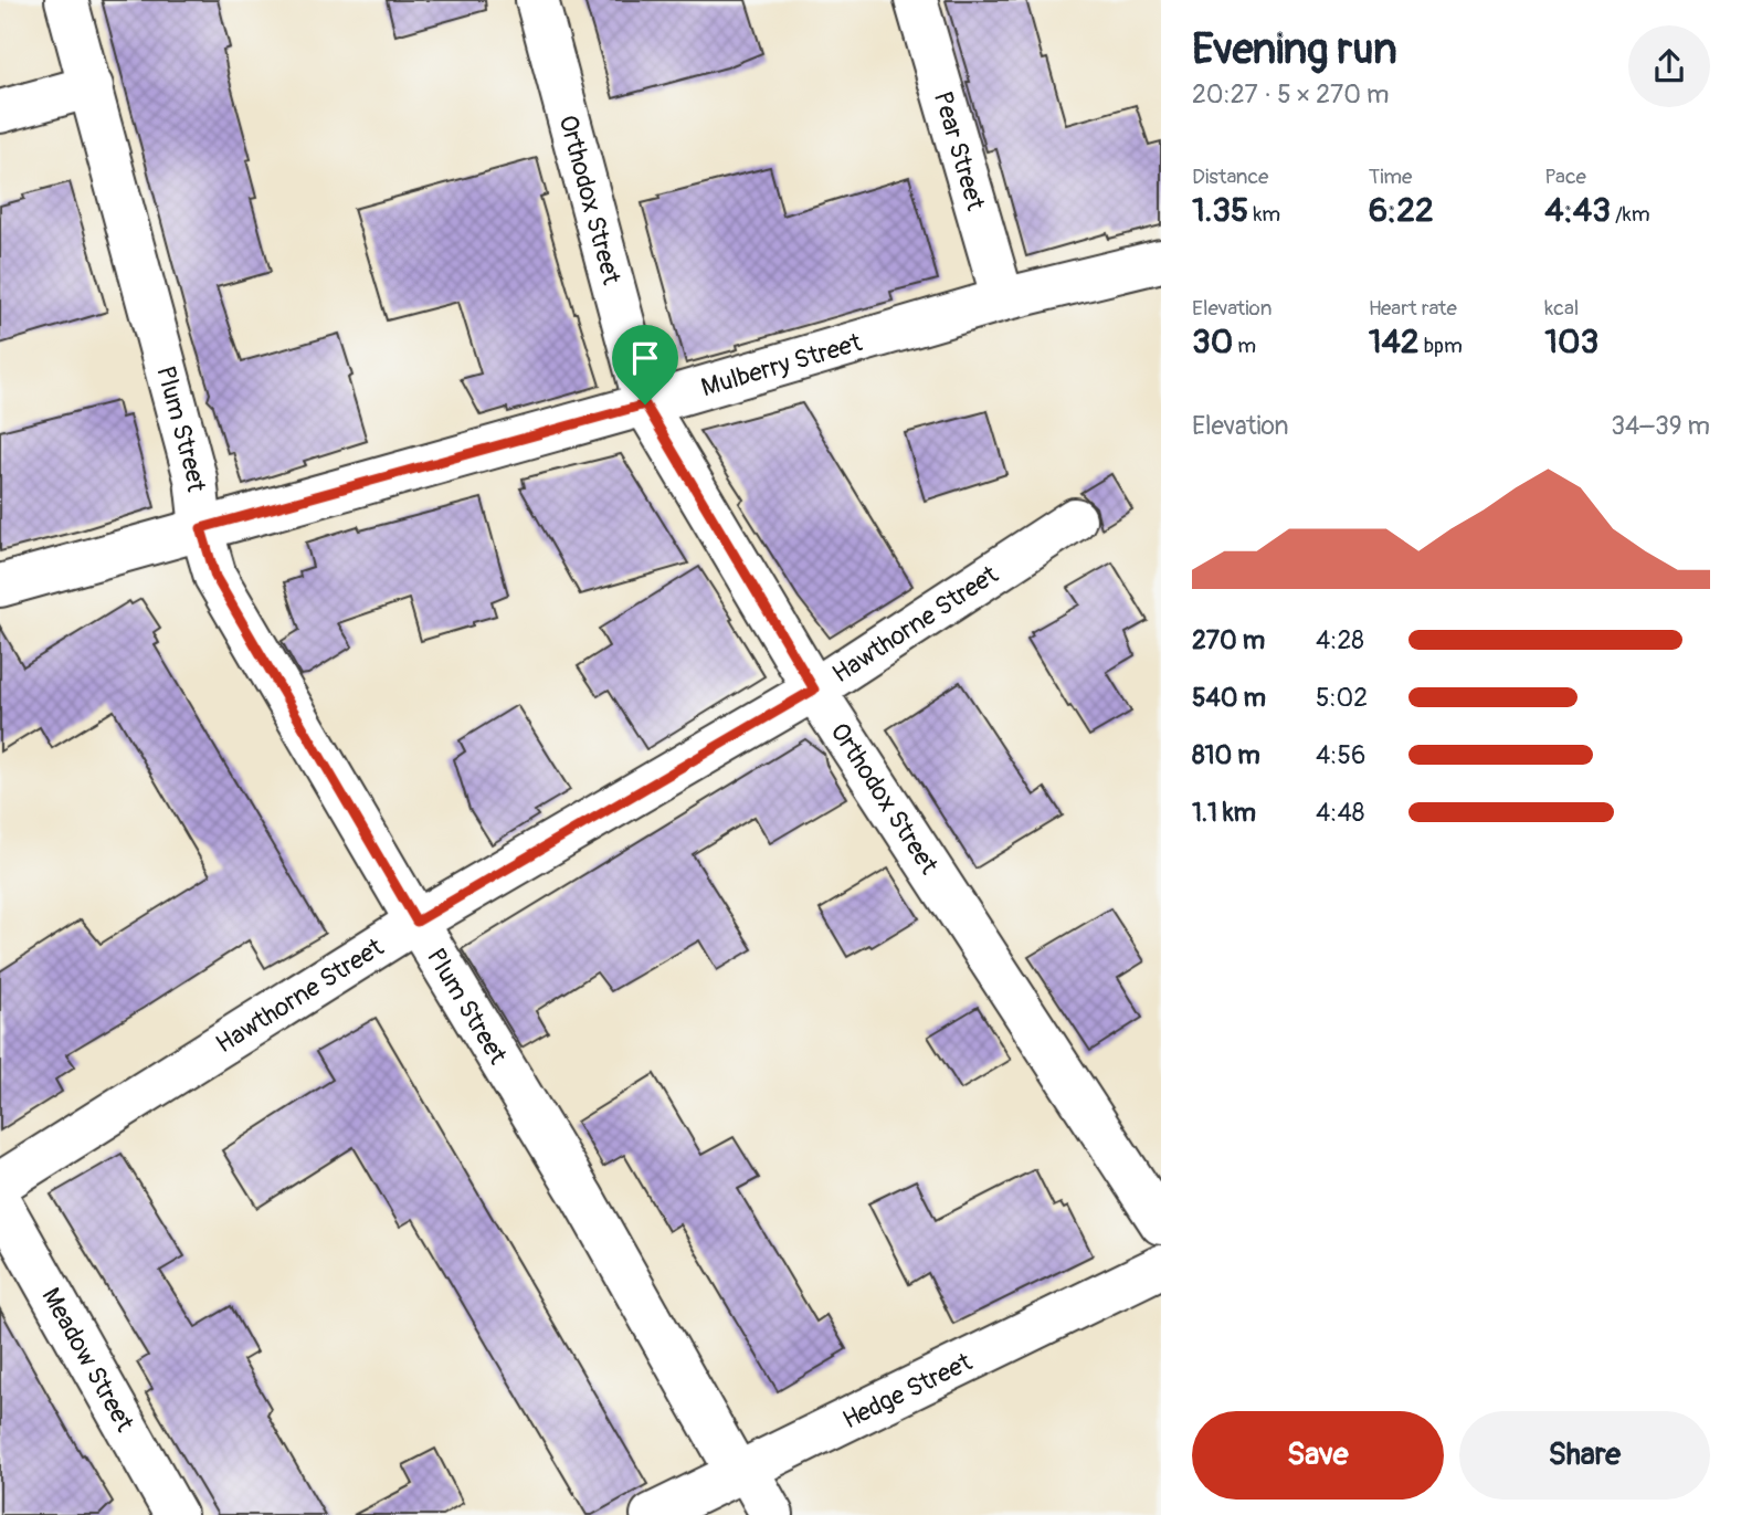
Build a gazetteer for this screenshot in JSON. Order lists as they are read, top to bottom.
{
  "streets": {
    "street": [
      "Pear Street",
      "Orthodox Street",
      "Mulberry Street",
      "Plum Street",
      "Hawthorne Street",
      "Meadow Street",
      "Hedge Street"
    ]
  },
  "crossings": [
    ["Pear Street", "Mulberry Street"],
    ["Orthodox Street", "Mulberry Street"],
    ["Orthodox Street", "Hawthorne Street"],
    ["Mulberry Street", "Plum Street"],
    ["Plum Street", "Hawthorne Street"],
    ["Plum Street", "Hedge Street"]
  ],
  "page": {
    "heading": ["Evening run", "20:27 · 5 × 270 m"],
    "stats": [
      ["Distance", "1.35 km"],
      ["Time", "6:22"],
      ["Pace", "4:43 /km"],
      ["Elevation", "30 m"],
      ["Heart rate", "142 bpm"],
      ["kcal", "103"]
    ],
    "chart": ["Elevation", "34–39 m"],
    "list": [
      {
        "name": "270 m",
        "note": "4:28"
      },
      {
        "name": "540 m",
        "note": "5:02"
      },
      {
        "name": "810 m",
        "note": "4:56"
      },
      {
        "name": "1.1 km",
        "note": "4:48"
      }
    ],
    "buttons": ["Save", "Share"]
  }
}
